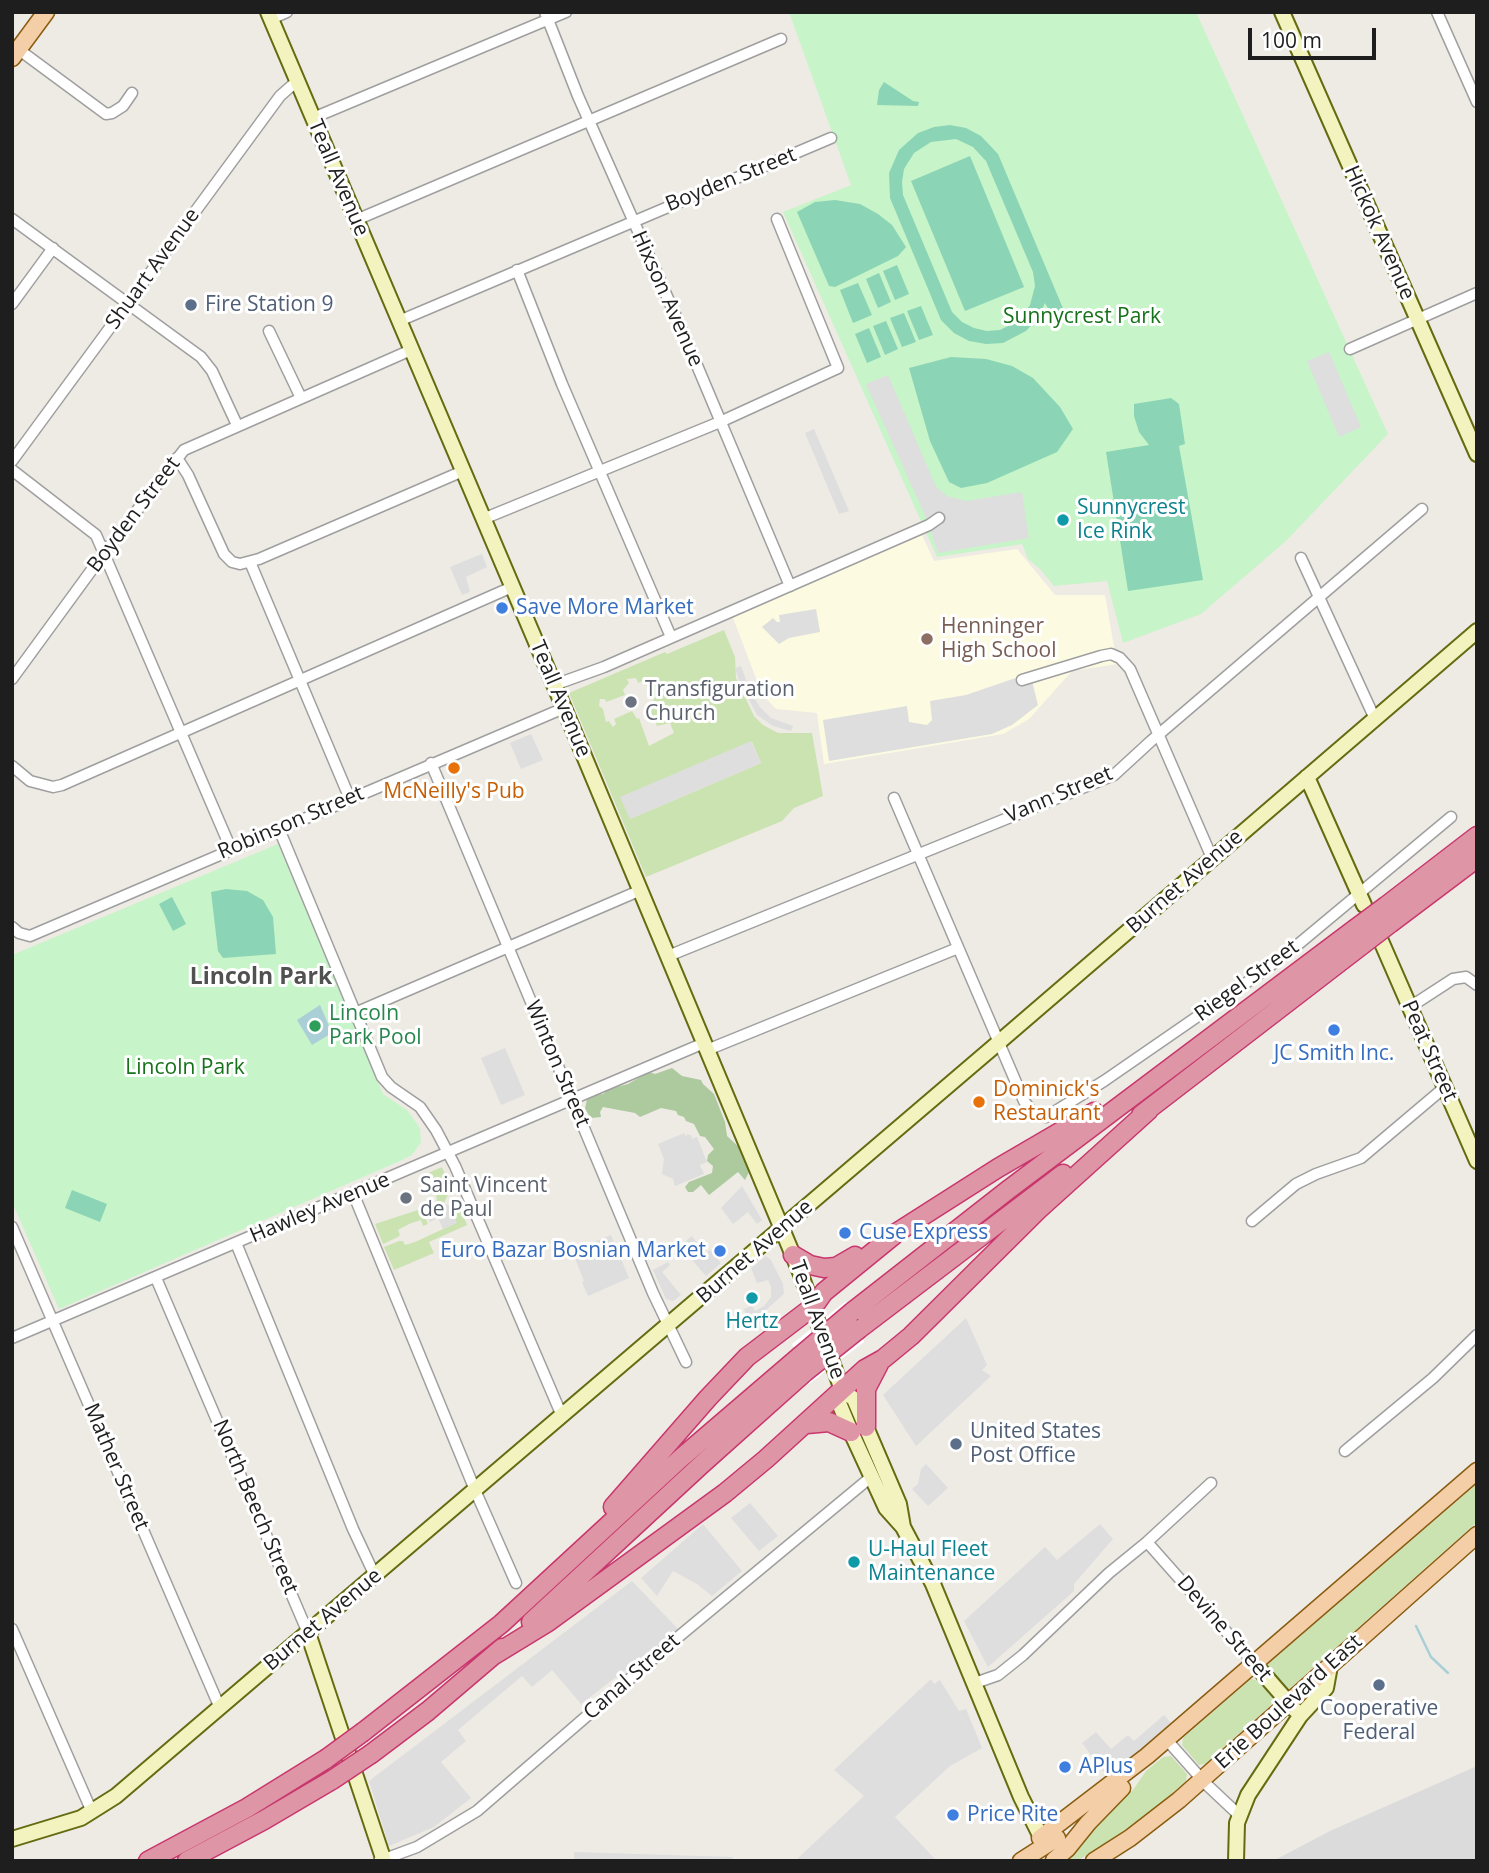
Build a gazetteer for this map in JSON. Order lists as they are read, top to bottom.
{
  "streets": {
    "main road": ["Erie Boulevard East"],
    "street": [
      "Teall Avenue",
      "Boyden Street",
      "Hickok Avenue",
      "Shuart Avenue",
      "Hixson Avenue",
      "Vann Street",
      "Robinson Street",
      "Burnet Avenue",
      "Riegel Street",
      "Peat Street",
      "Winton Street",
      "Hawley Avenue",
      "Mather Street",
      "North Beech Street",
      "Devine Street",
      "Canal Street"
    ]
  },
  "crossings": [
    ["Teall Avenue", "Boyden Street"],
    ["Teall Avenue", "Shuart Avenue"],
    ["Teall Avenue", "Vann Street"],
    ["Teall Avenue", "Robinson Street"],
    ["Teall Avenue", "Burnet Avenue"],
    ["Teall Avenue", "Hawley Avenue"],
    ["Teall Avenue", "Canal Street"],
    ["Boyden Street", "Hixson Avenue"],
    ["Robinson Street", "Winton Street"],
    ["Burnet Avenue", "Riegel Street"],
    ["Burnet Avenue", "Winton Street"],
    ["Burnet Avenue", "Mather Street"],
    ["Burnet Avenue", "North Beech Street"],
    ["Winton Street", "Hawley Avenue"],
    ["Hawley Avenue", "Mather Street"],
    ["Hawley Avenue", "North Beech Street"],
    ["North Beech Street", "Canal Street"],
    ["Devine Street", "Erie Boulevard East"]
  ],
  "districts": ["Lincoln Park"],
  "parks": ["Sunnycrest Park", "Lincoln Park"],
  "places": [
    "Fire Station 9",
    "Sunnycrest Ice Rink",
    "Save More Market",
    "Henninger High School",
    "Transfiguration Church",
    "McNeilly's Pub",
    "Lincoln Park Pool",
    "JC Smith Inc.",
    "Dominick's Restaurant",
    "Saint Vincent de Paul",
    "Cuse Express",
    "Euro Bazar Bosnian Market",
    "Hertz",
    "United States Post Office",
    "U-Haul Fleet Maintenance",
    "Cooperative Federal",
    "APlus",
    "Price Rite"
  ],
  "scale_bar": "100 m"
}
